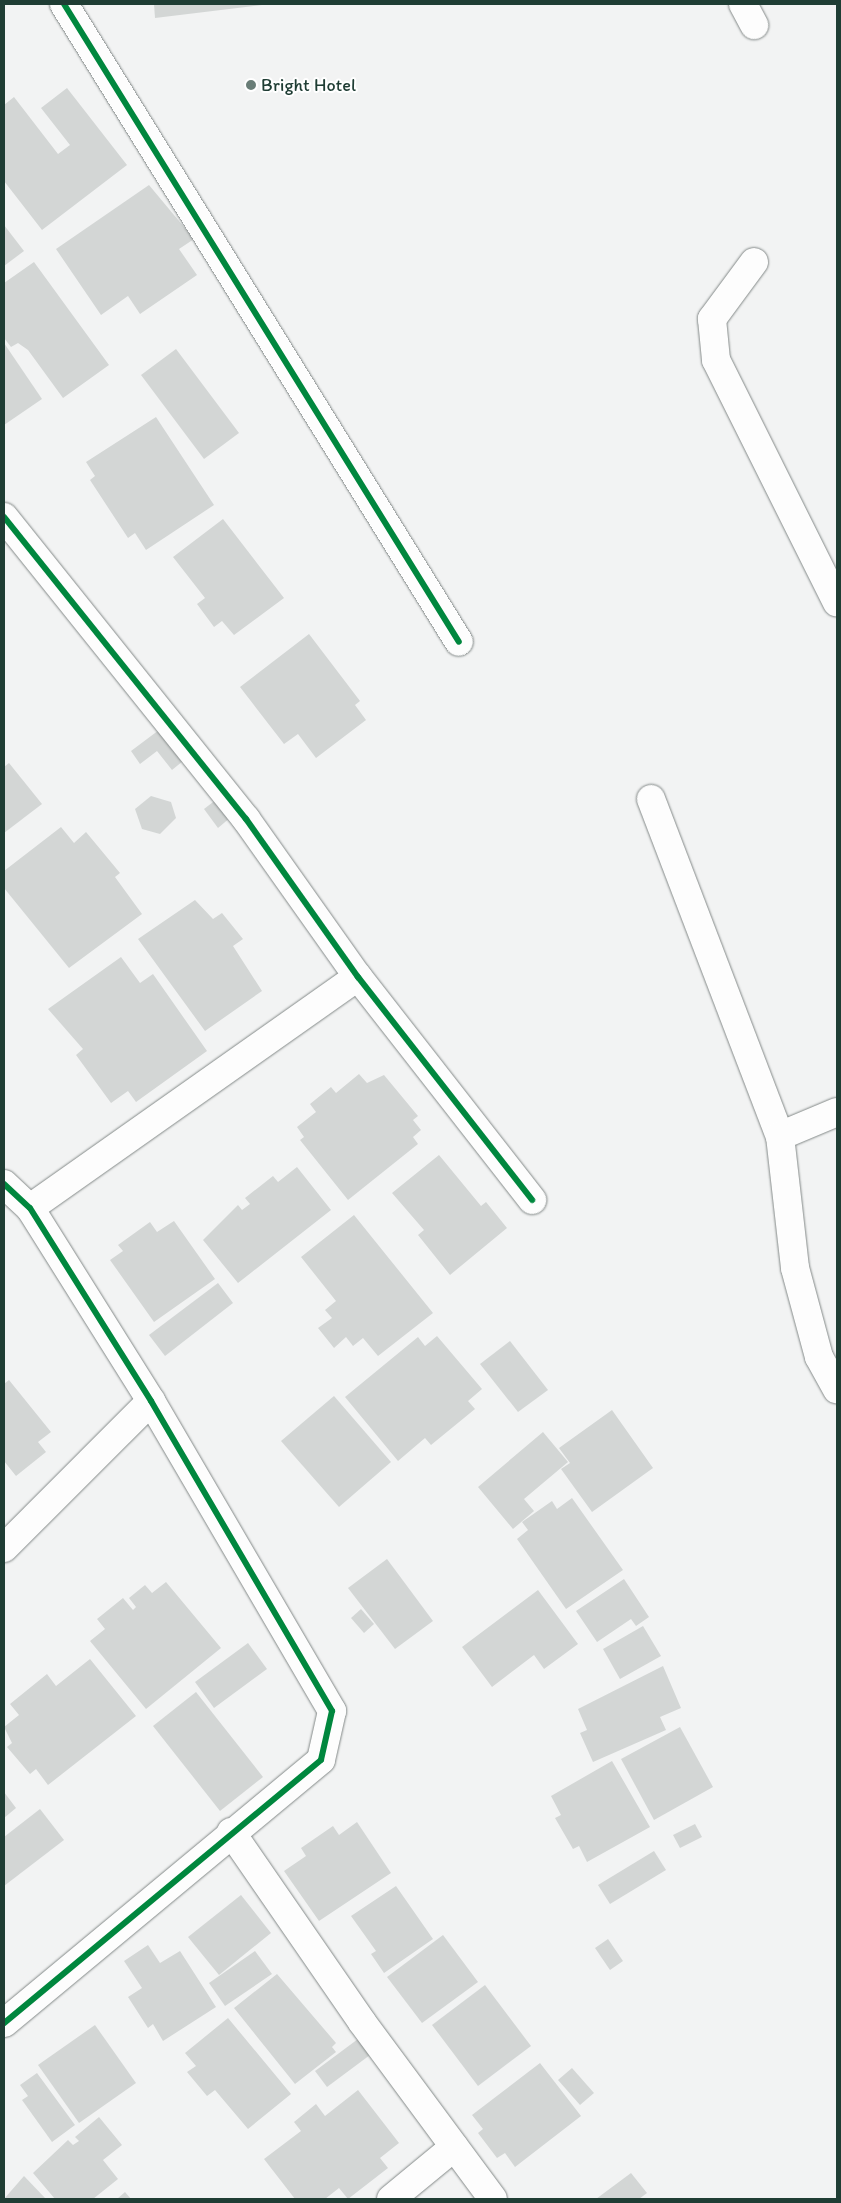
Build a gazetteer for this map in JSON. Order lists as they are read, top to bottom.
{
  "places": ["Bright Hotel"]
}
